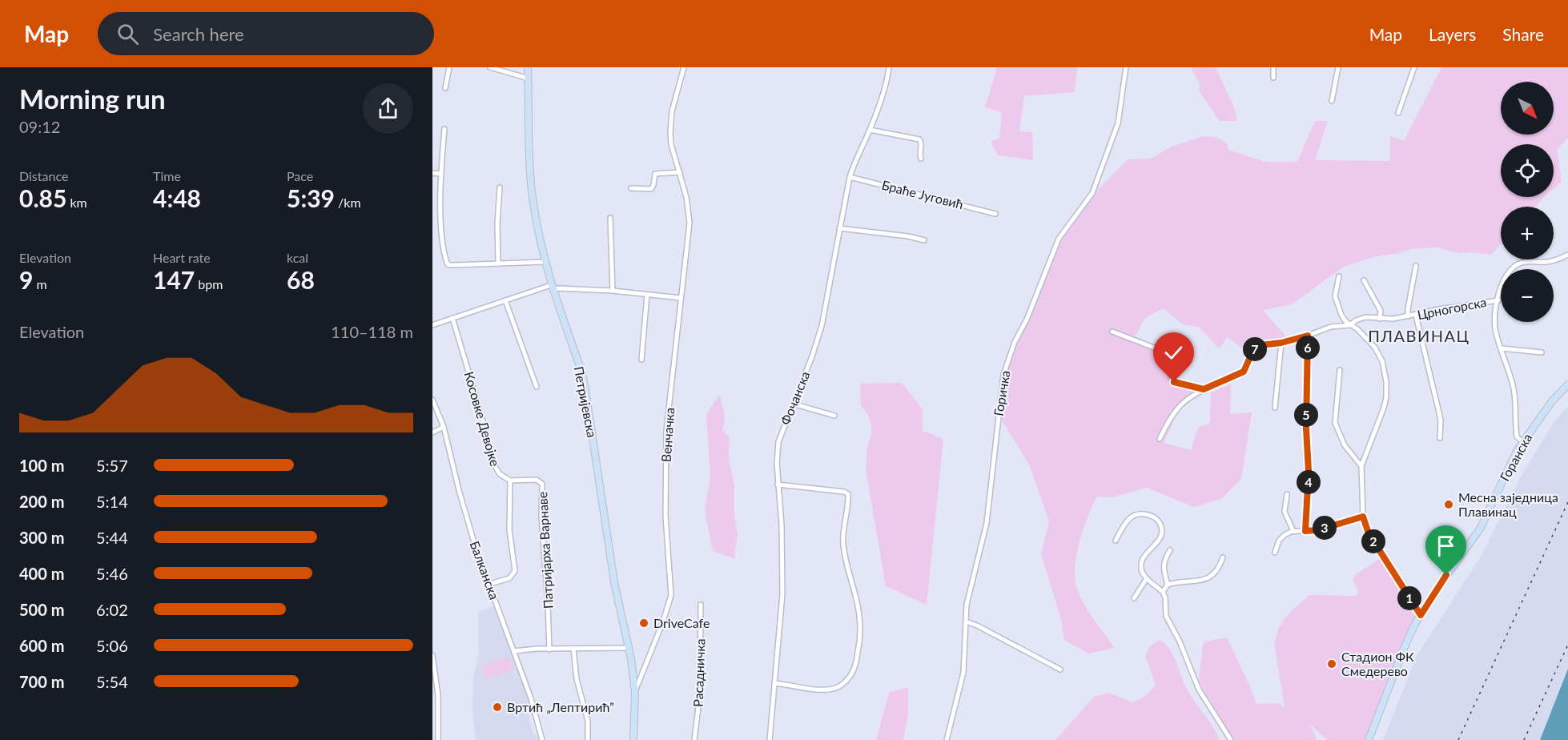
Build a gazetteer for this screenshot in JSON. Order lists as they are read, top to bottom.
{
  "streets": {
    "main road": ["Петријевска", "Горанска"],
    "street": [
      "Браће Југовић",
      "Црногорска",
      "Горичка",
      "Фочанска",
      "Косовке Девојке",
      "Венчачка",
      "Патријарха Варнаве",
      "Балканска",
      "Расадничка"
    ]
  },
  "crossings": [
    ["Браће Југовић", "Фочанска"],
    ["Петријевска", "Венчачка"],
    ["Косовке Девојке", "Патријарха Варнаве"],
    ["Косовке Девојке", "Балканска"]
  ],
  "districts": ["ПЛАВИНАЦ"],
  "places": [
    "Месна заједница Плавинац",
    "DriveCafe",
    "Стадион ФК Смедерево",
    "Вртић „Лептирић”"
  ],
  "north": "bottom right",
  "page": {
    "header": "Map",
    "search": "Search here",
    "nav": ["Map", "Layers", "Share"],
    "heading": ["Morning run", "09:12"],
    "map_buttons": ["+", "−"],
    "stats": [
      ["Distance", "0.85 km"],
      ["Time", "4:48"],
      ["Pace", "5:39 /km"],
      ["Elevation", "9 m"],
      ["Heart rate", "147 bpm"],
      ["kcal", "68"]
    ],
    "chart": ["Elevation", "110–118 m"],
    "pins": [
      "6",
      "7",
      "5",
      "4",
      "3",
      "2",
      "1"
    ],
    "list": [
      {
        "name": "100 m",
        "note": "5:57"
      },
      {
        "name": "200 m",
        "note": "5:14"
      },
      {
        "name": "300 m",
        "note": "5:44"
      },
      {
        "name": "400 m",
        "note": "5:46"
      },
      {
        "name": "500 m",
        "note": "6:02"
      },
      {
        "name": "600 m",
        "note": "5:06"
      },
      {
        "name": "700 m",
        "note": "5:54"
      }
    ]
  }
}
